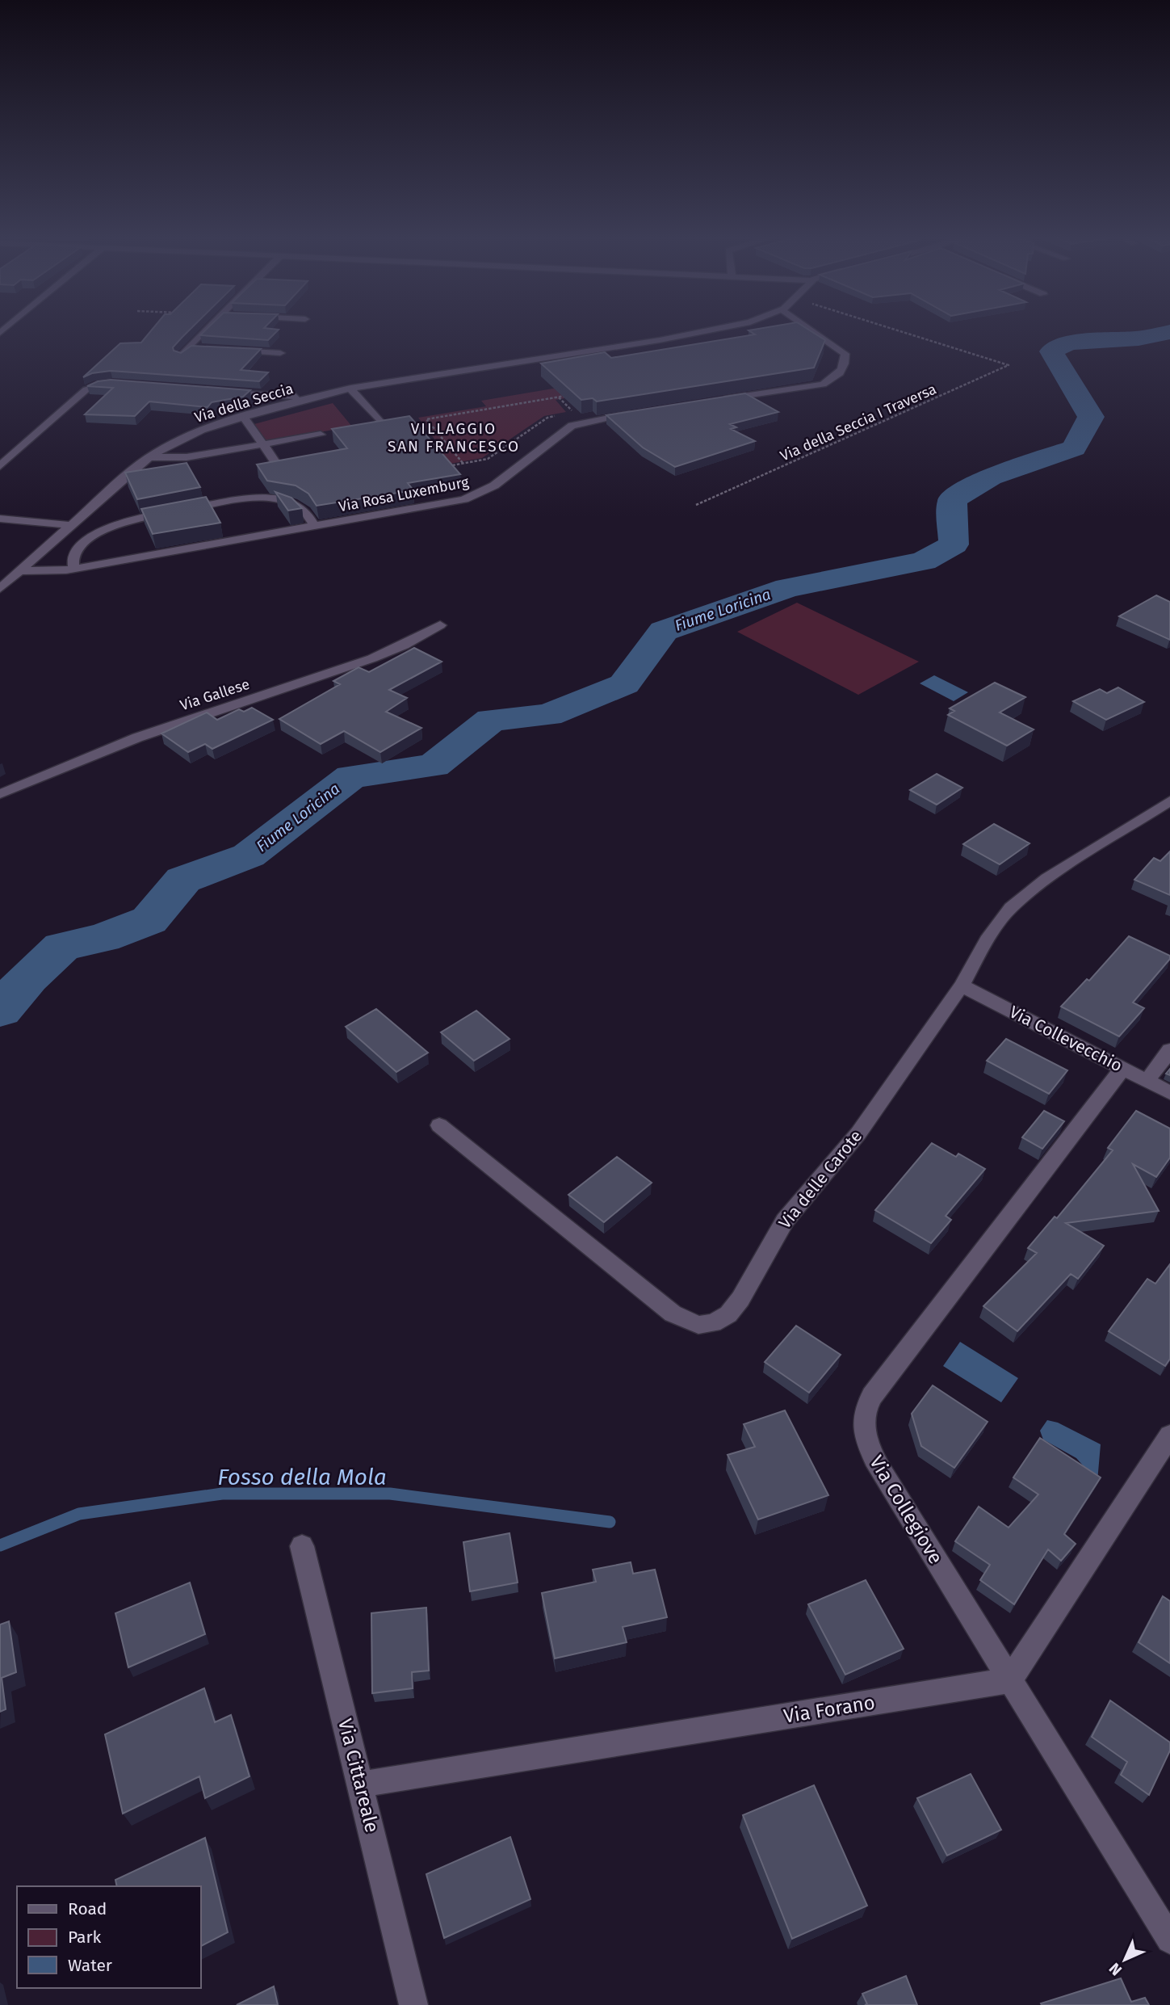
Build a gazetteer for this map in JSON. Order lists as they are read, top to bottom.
{
  "streets": {
    "street": [
      "Via della Seccia",
      "Via Rosa Luxemburg",
      "Via Gallese",
      "Via Collevecchio",
      "Via delle Carote",
      "Via Collegiove",
      "Via Forano",
      "Via Cittareale"
    ],
    "path": ["Via della Seccia I Traversa"]
  },
  "crossings": [
    ["Via della Seccia", "Via Rosa Luxemburg"],
    ["Via Collevecchio", "Via delle Carote"],
    ["Via Collevecchio", "Via Collegiove"],
    ["Via Collegiove", "Via Forano"],
    ["Via Forano", "Via Cittareale"]
  ],
  "districts": ["VILLAGGIO SAN FRANCESCO"],
  "water": ["Fiume Loricina", "Fosso della Mola"],
  "legend": ["Road", "Park", "Water"],
  "north": "bottom left"
}
